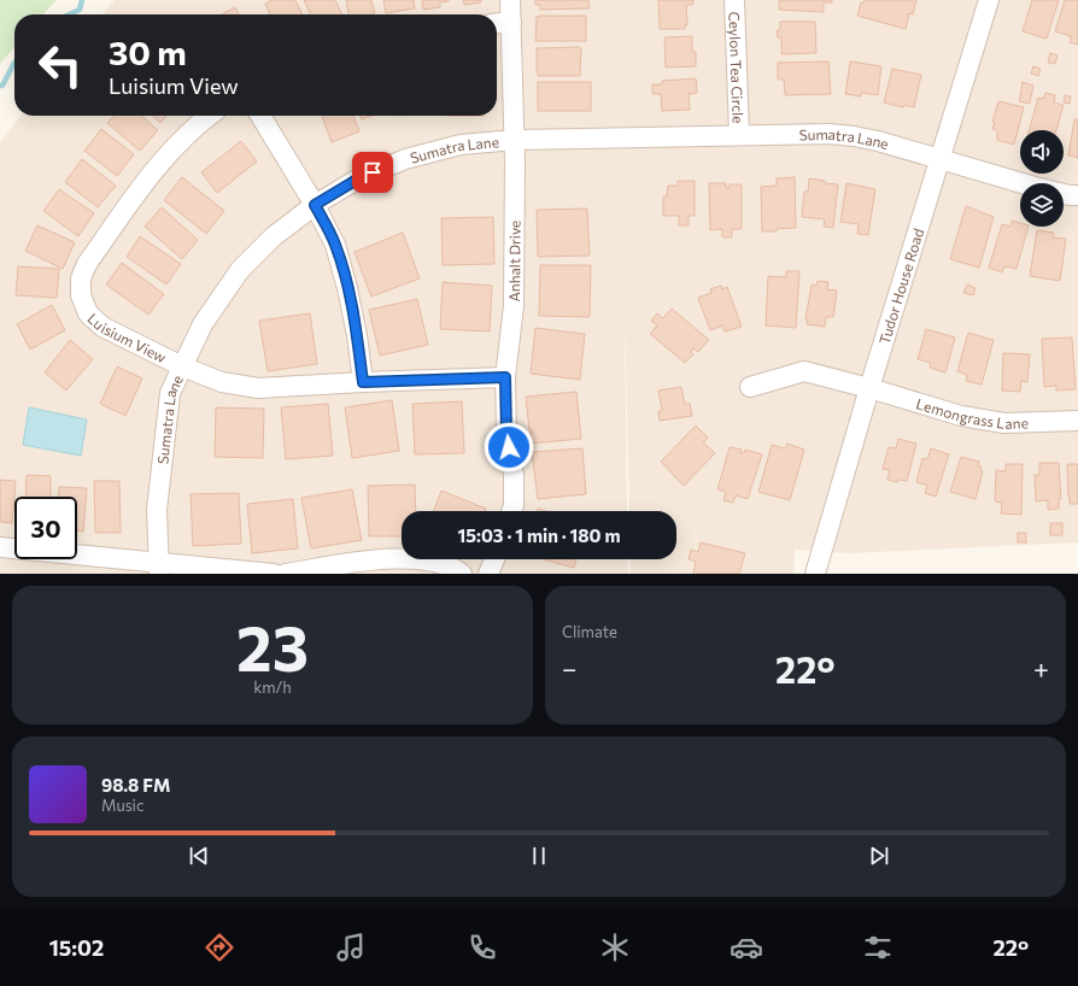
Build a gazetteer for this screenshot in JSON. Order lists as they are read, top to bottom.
{
  "streets": {
    "street": [
      "Ceylon Tea Circle",
      "Sumatra Lane",
      "Anhalt Drive",
      "Tudor House Road",
      "Luisium View",
      "Lemongrass Lane"
    ]
  },
  "crossings": [
    ["Ceylon Tea Circle", "Sumatra Lane"],
    ["Sumatra Lane", "Anhalt Drive"],
    ["Sumatra Lane", "Tudor House Road"],
    ["Sumatra Lane", "Luisium View"],
    ["Anhalt Drive", "Luisium View"],
    ["Tudor House Road", "Lemongrass Lane"]
  ],
  "page": {
    "turn": ["30 m", "Luisium View"],
    "limit": "30",
    "trip": "15:03 · 1 min · 180 m",
    "tile": [
      ["23", "km/h"],
      "Climate"
    ],
    "heat": ["−", "22°", "+"],
    "song": ["98.8 FM", "Music"],
    "tabs": ["15:02", "22°"]
  }
}
